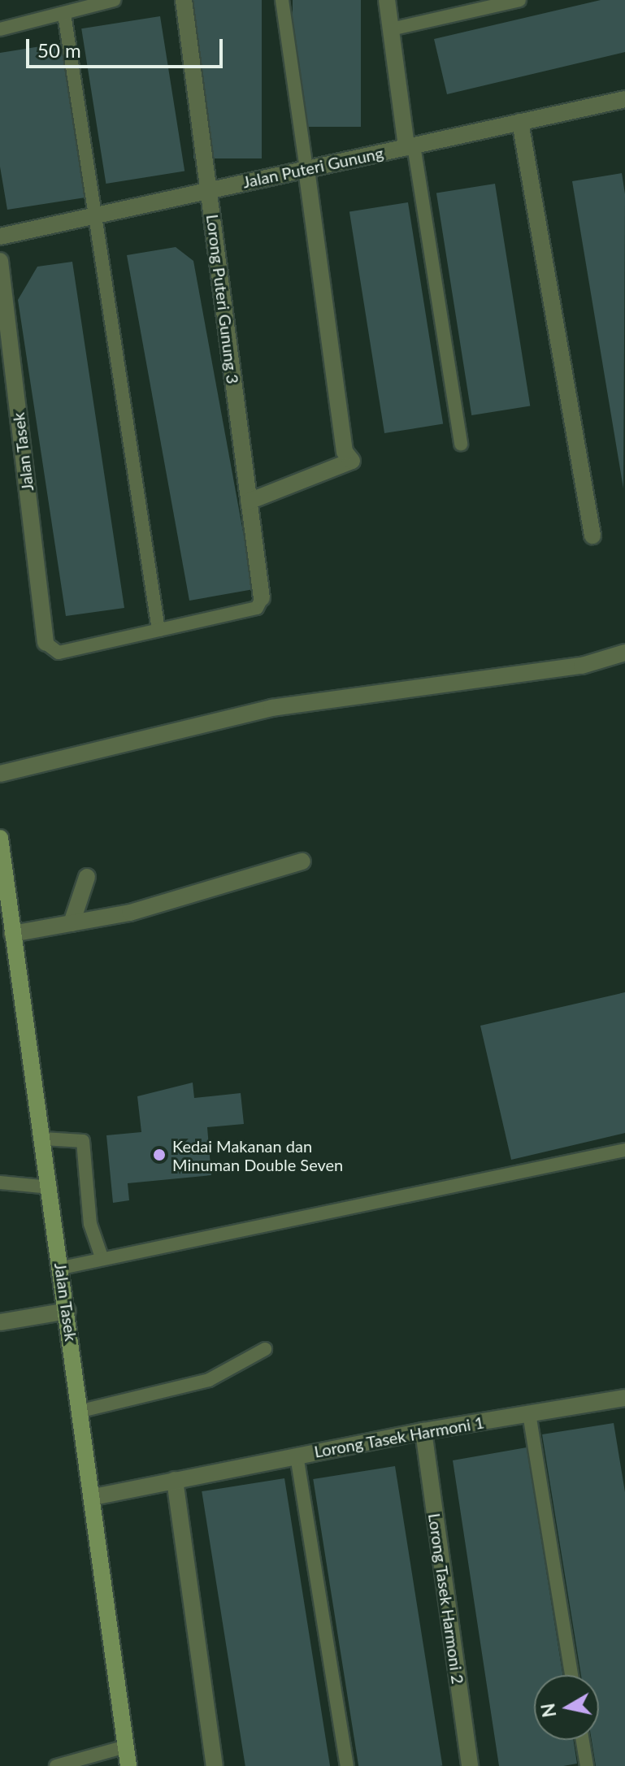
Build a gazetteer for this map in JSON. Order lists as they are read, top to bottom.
{
  "streets": {
    "main road": ["Jalan Tasek"],
    "street": [
      "Jalan Puteri Gunung",
      "Lorong Puteri Gunung 3",
      "Lorong Tasek Harmoni 1",
      "Lorong Tasek Harmoni 2"
    ]
  },
  "crossings": [
    ["Jalan Puteri Gunung", "Lorong Puteri Gunung 3"],
    ["Jalan Tasek", "Lorong Tasek Harmoni 1"],
    ["Lorong Tasek Harmoni 1", "Lorong Tasek Harmoni 2"]
  ],
  "places": ["Kedai Makanan dan Minuman Double Seven"],
  "scale_bar": "50 m",
  "north": "left"
}
